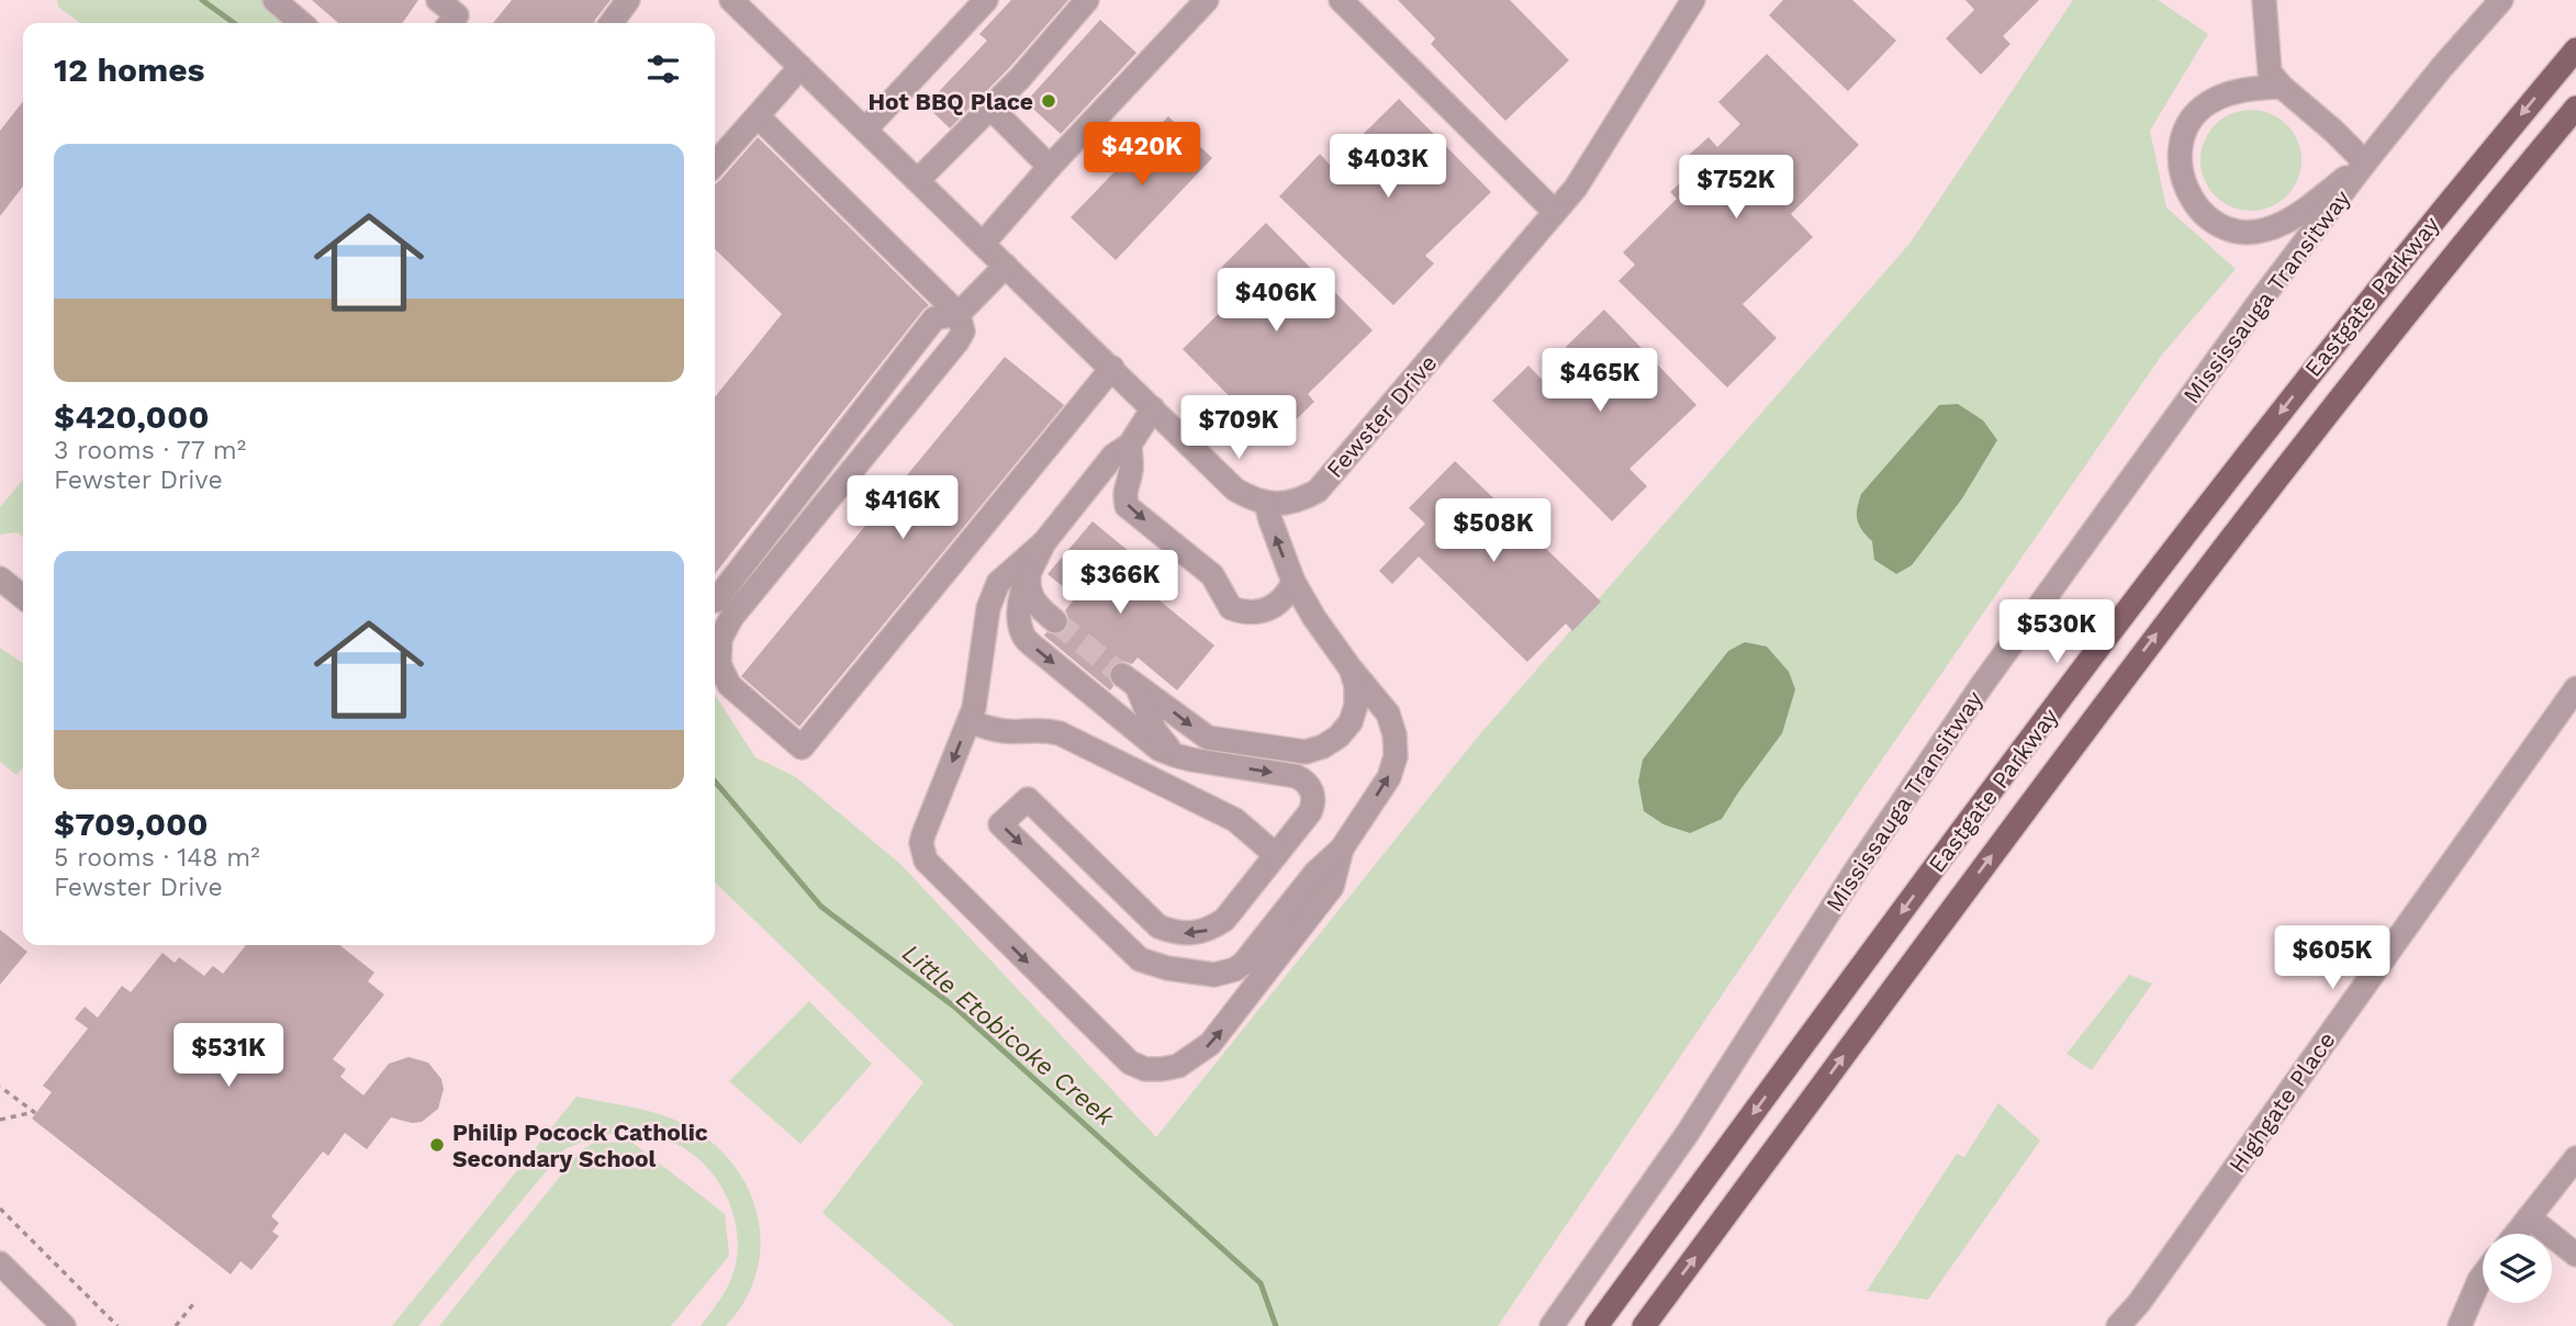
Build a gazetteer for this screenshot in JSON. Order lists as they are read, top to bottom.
{
  "streets": {
    "main road": ["Eastgate Parkway"],
    "street": ["Mississauga Transitway", "Fewster Drive", "Highgate Place"]
  },
  "water": ["Little Etobicoke Creek"],
  "places": ["Hot BBQ Place", "Philip Pocock Catholic Secondary School"],
  "page": {
    "heading": "12 homes",
    "list": [
      {
        "name": "$420,000",
        "note": "3 rooms · 77 m² · Fewster Drive"
      },
      {
        "name": "$709,000",
        "note": "5 rooms · 148 m² · Fewster Drive"
      }
    ],
    "price": [
      "$420K",
      "$403K",
      "$752K",
      "$406K",
      "$465K",
      "$709K",
      "$416K",
      "$508K",
      "$366K",
      "$530K",
      "$605K",
      "$531K"
    ]
  }
}
